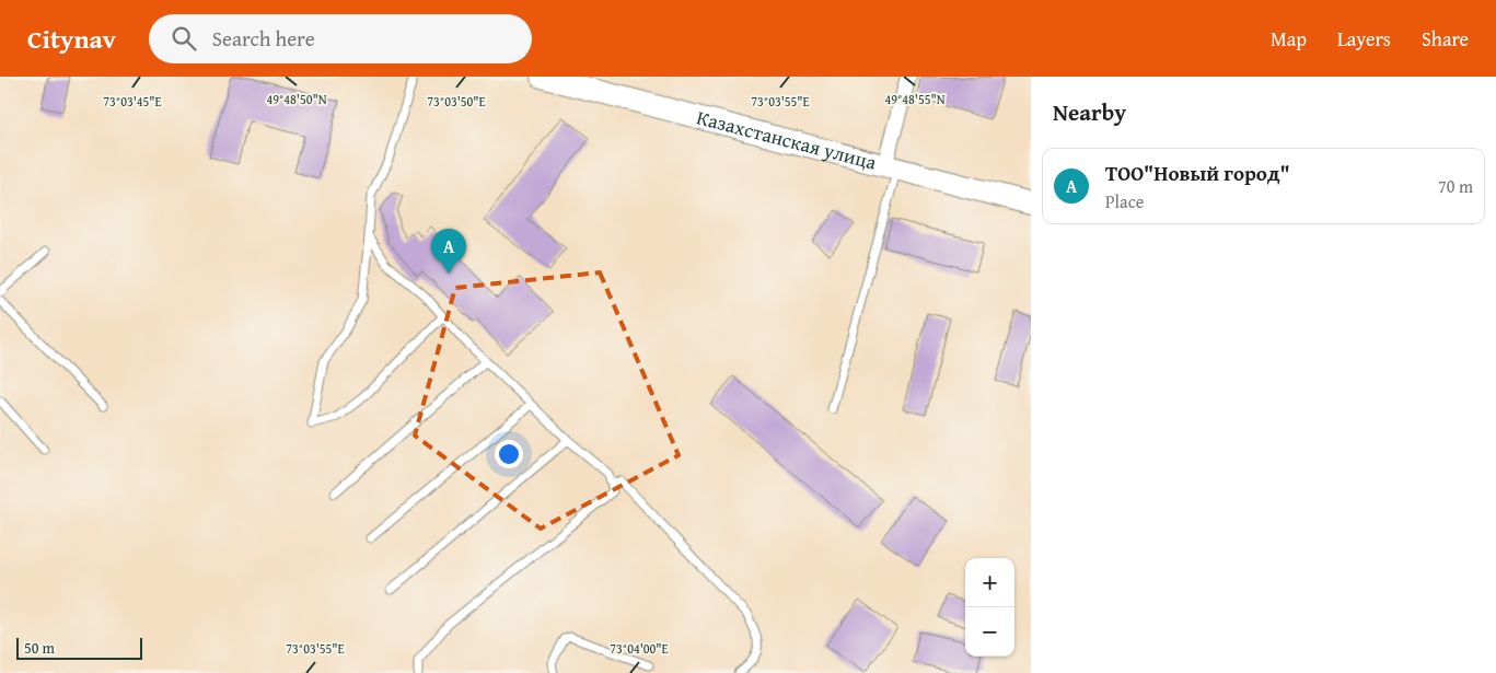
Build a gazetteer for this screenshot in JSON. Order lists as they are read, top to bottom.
{
  "streets": {
    "main road": ["Казахстанская улица"]
  },
  "scale_bar": "50 m",
  "page": {
    "header": "Citynav",
    "search": "Search here",
    "nav": ["Map", "Layers", "Share"],
    "heading": "Nearby",
    "list": [
      {
        "mark": "A",
        "name": "ТОО\"Новый город\"",
        "note": "Place",
        "value": "70 m"
      }
    ],
    "pins": "A",
    "map_buttons": ["+", "−"],
    "scale": "50 m"
  },
  "coordinates": [
    "49°48'55\"N",
    "49°48'50\"N",
    "73°03'50\"E",
    "73°03'55\"E",
    "73°03'45\"E",
    "73°04'00\"E"
  ]
}
